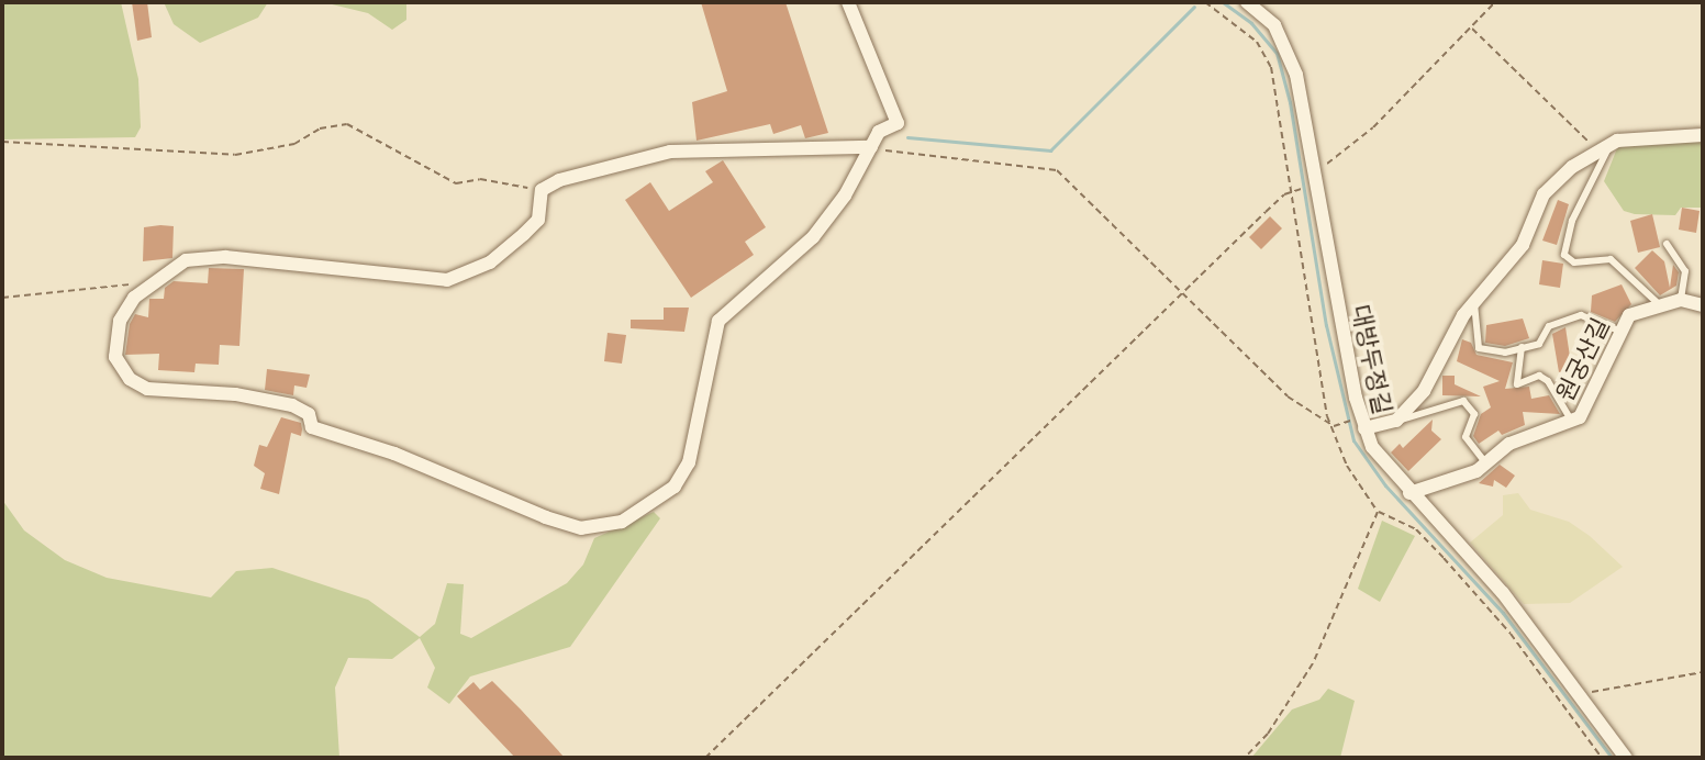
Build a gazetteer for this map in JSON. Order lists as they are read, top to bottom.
{
  "streets": {
    "street": ["대방두정길", "원궁산길"]
  },
  "crossings": [
    ["대방두정길", "원궁산길"]
  ]
}
